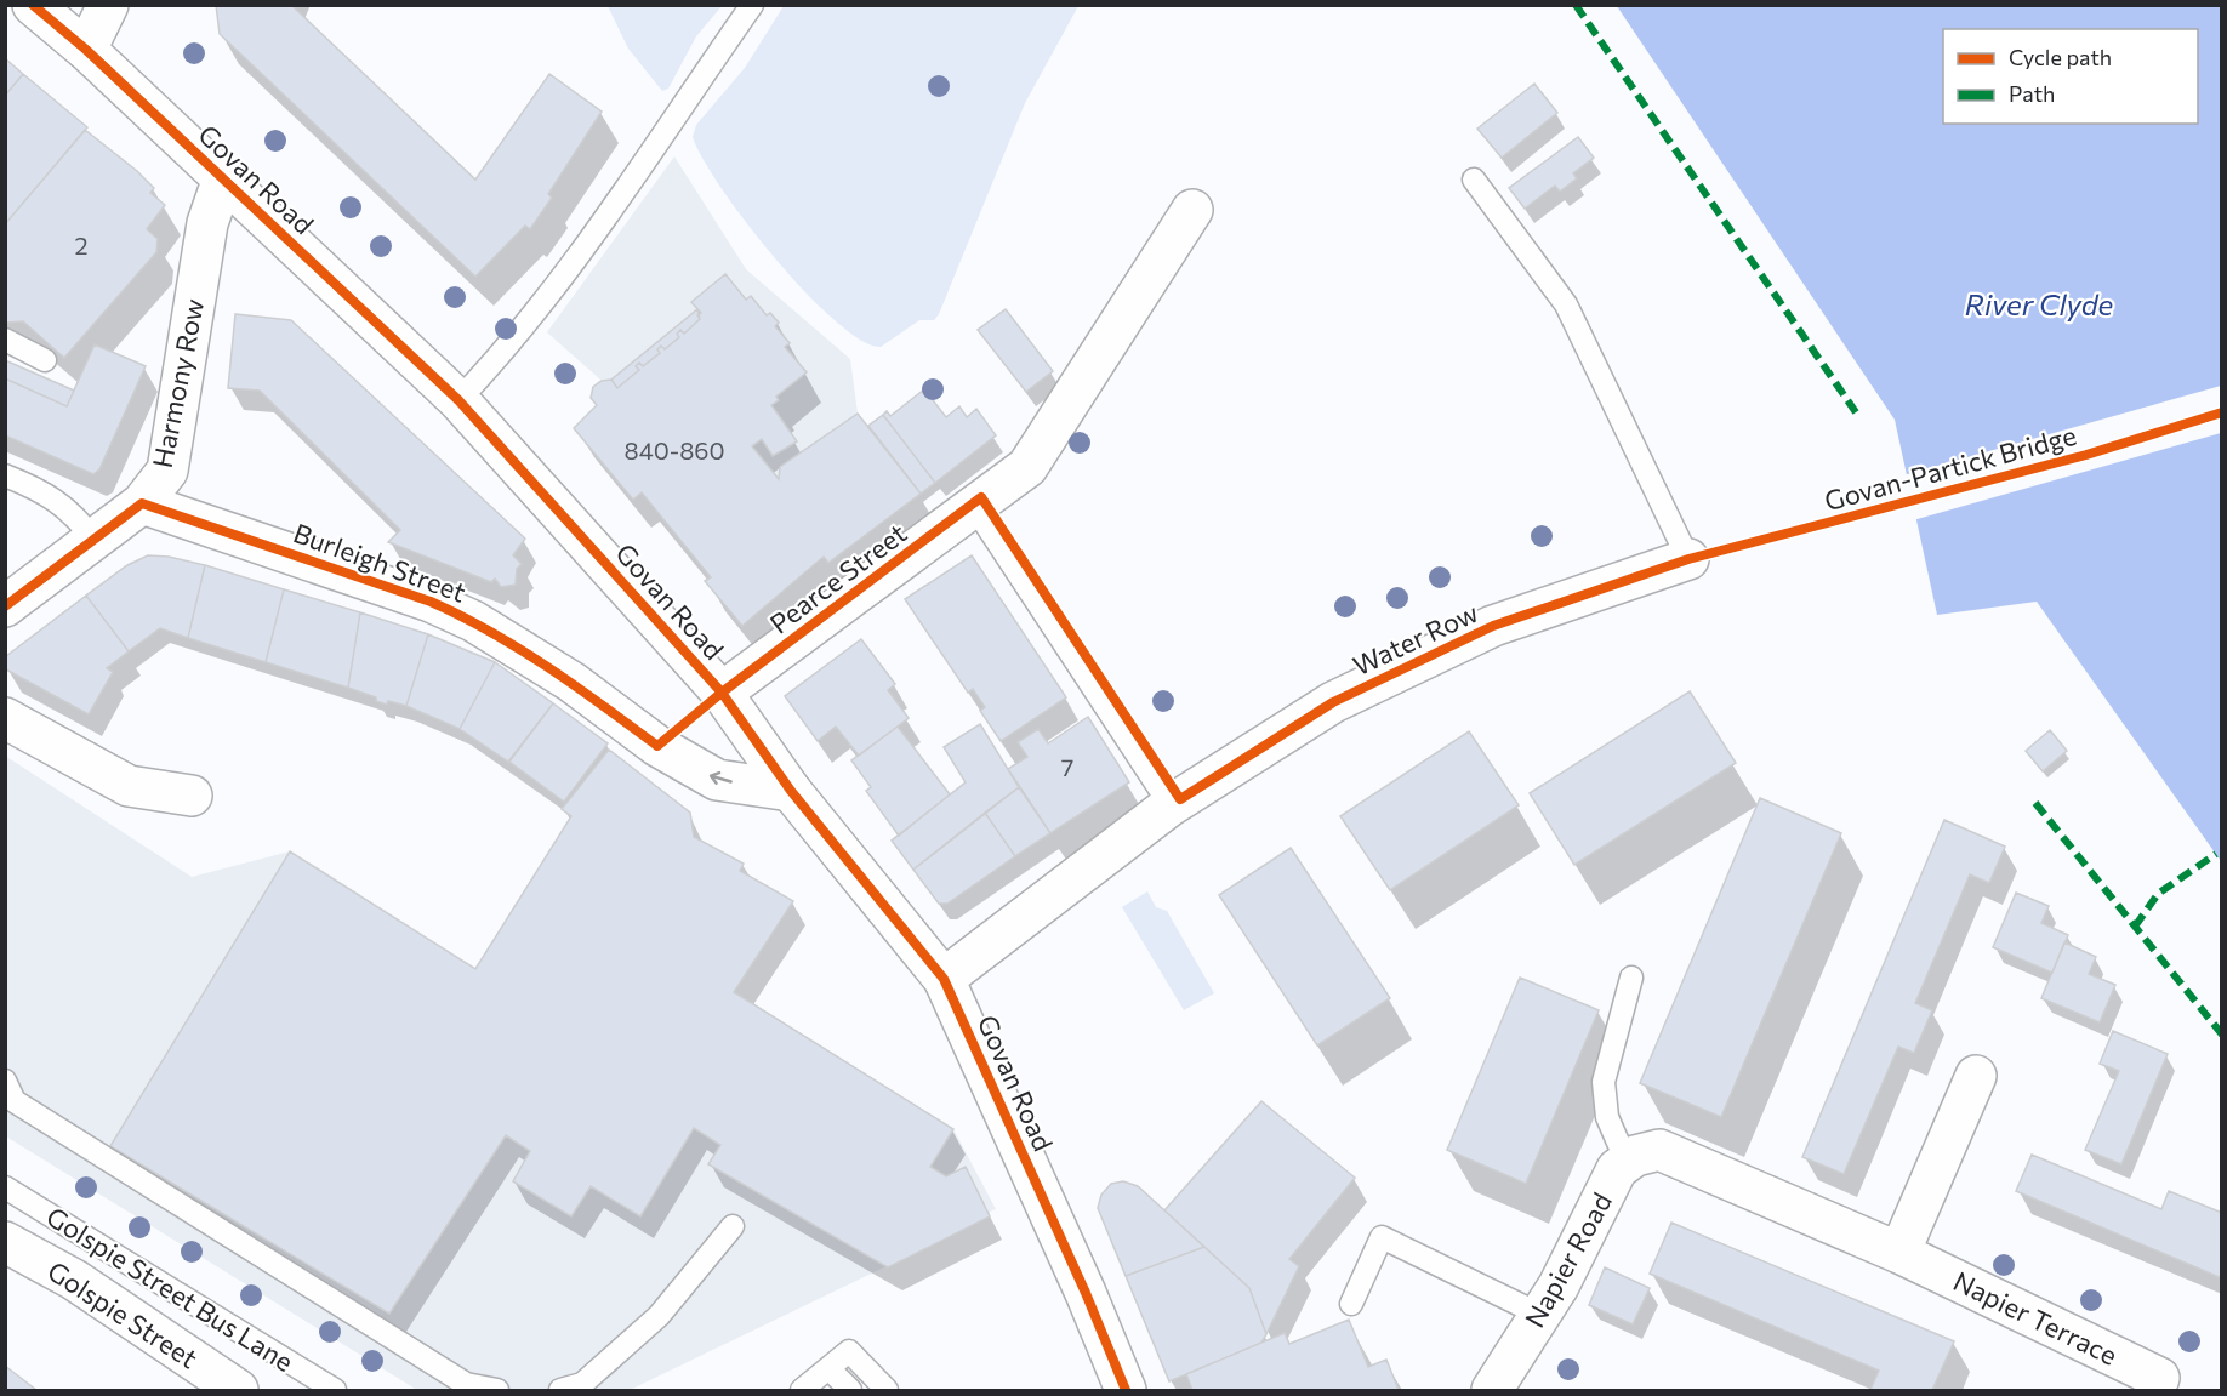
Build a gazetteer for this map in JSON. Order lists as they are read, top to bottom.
{
  "streets": {
    "street": [
      "Govan Road",
      "Harmony Row",
      "Burleigh Street",
      "Pearce Street",
      "Water Row",
      "Napier Road",
      "Golspie Street",
      "Napier Terrace"
    ],
    "lane": ["Golspie Street Bus Lane"],
    "cycle path": ["Govan-Partick Bridge"]
  },
  "crossings": [
    ["Govan Road", "Harmony Row"],
    ["Govan Road", "Burleigh Street"],
    ["Govan Road", "Pearce Street"],
    ["Govan Road", "Water Row"],
    ["Harmony Row", "Burleigh Street"],
    ["Napier Road", "Napier Terrace"]
  ],
  "one_way": ["Burleigh Street"],
  "water": ["River Clyde"],
  "house_numbers": ["2", "840-860", "7"],
  "legend": ["Cycle path", "Path"]
}
